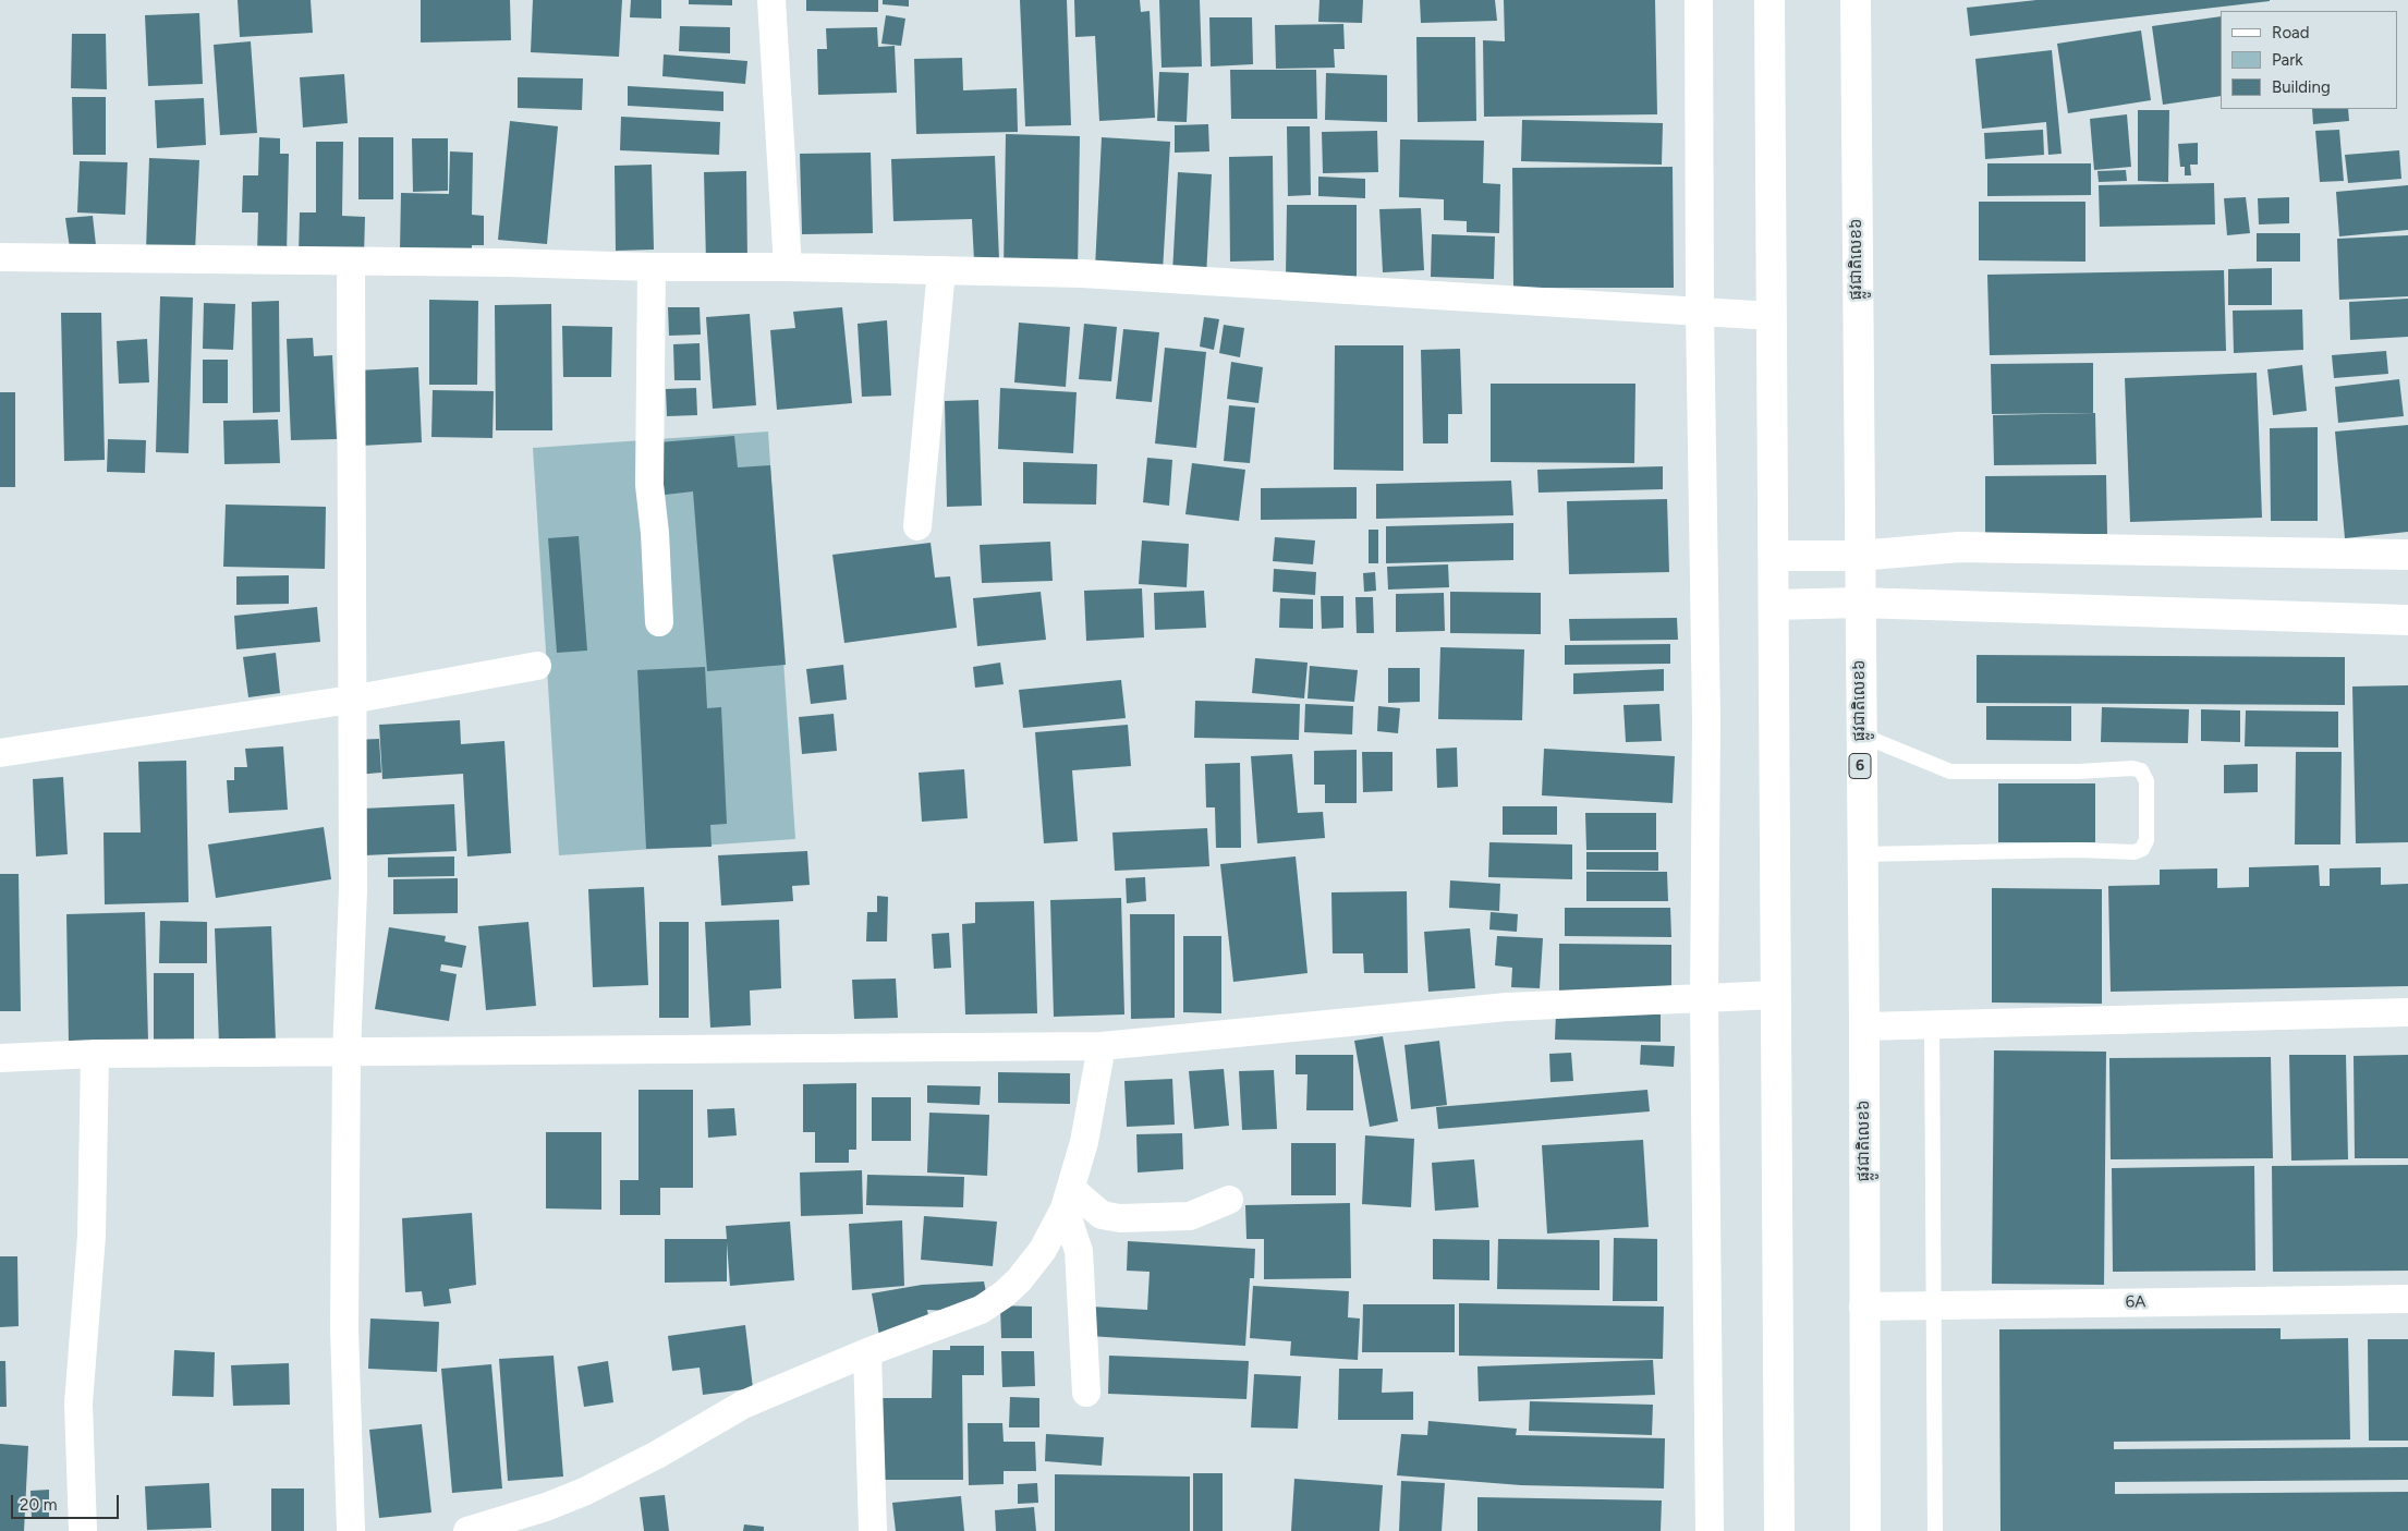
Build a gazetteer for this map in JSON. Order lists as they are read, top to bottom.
{
  "streets": {
    "main road": ["ផ្លូវជាតិលេខ៦", "6"],
    "street": ["6A"]
  },
  "crossings": [
    ["ផ្លូវជាតិលេខ៦", "6A"]
  ],
  "legend": ["Road", "Park", "Building"],
  "scale_bar": "20 m"
}
